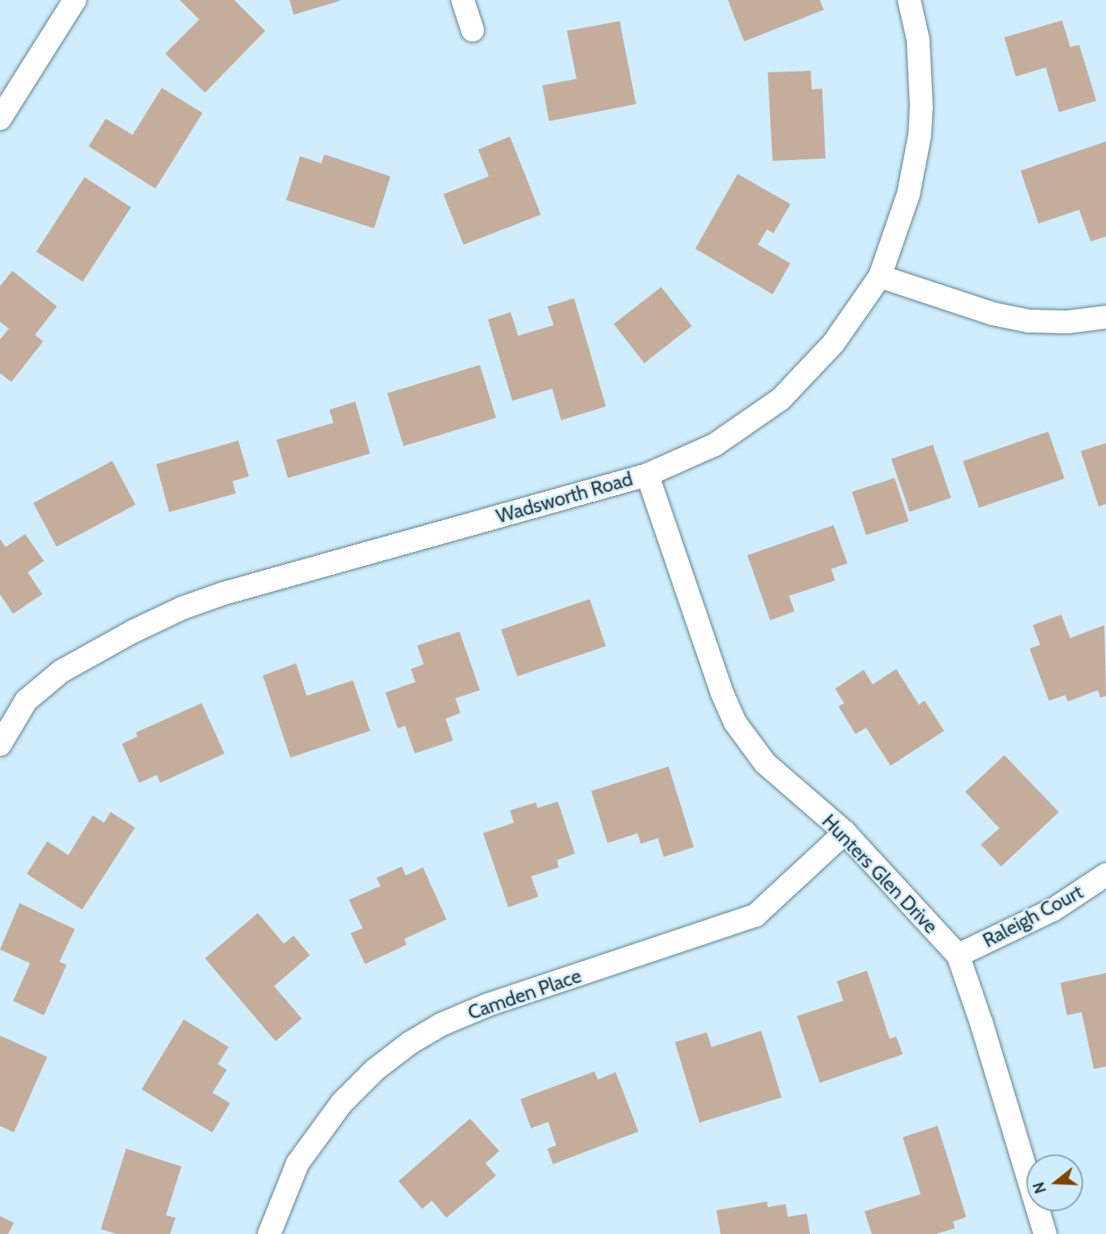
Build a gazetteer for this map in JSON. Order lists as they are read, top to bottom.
{
  "streets": {
    "street": [
      "Wadsworth Road",
      "Hunters Glen Drive",
      "Raleigh Court",
      "Camden Place"
    ]
  },
  "crossings": [
    ["Wadsworth Road", "Hunters Glen Drive"],
    ["Hunters Glen Drive", "Raleigh Court"],
    ["Hunters Glen Drive", "Camden Place"]
  ],
  "north": "left"
}
